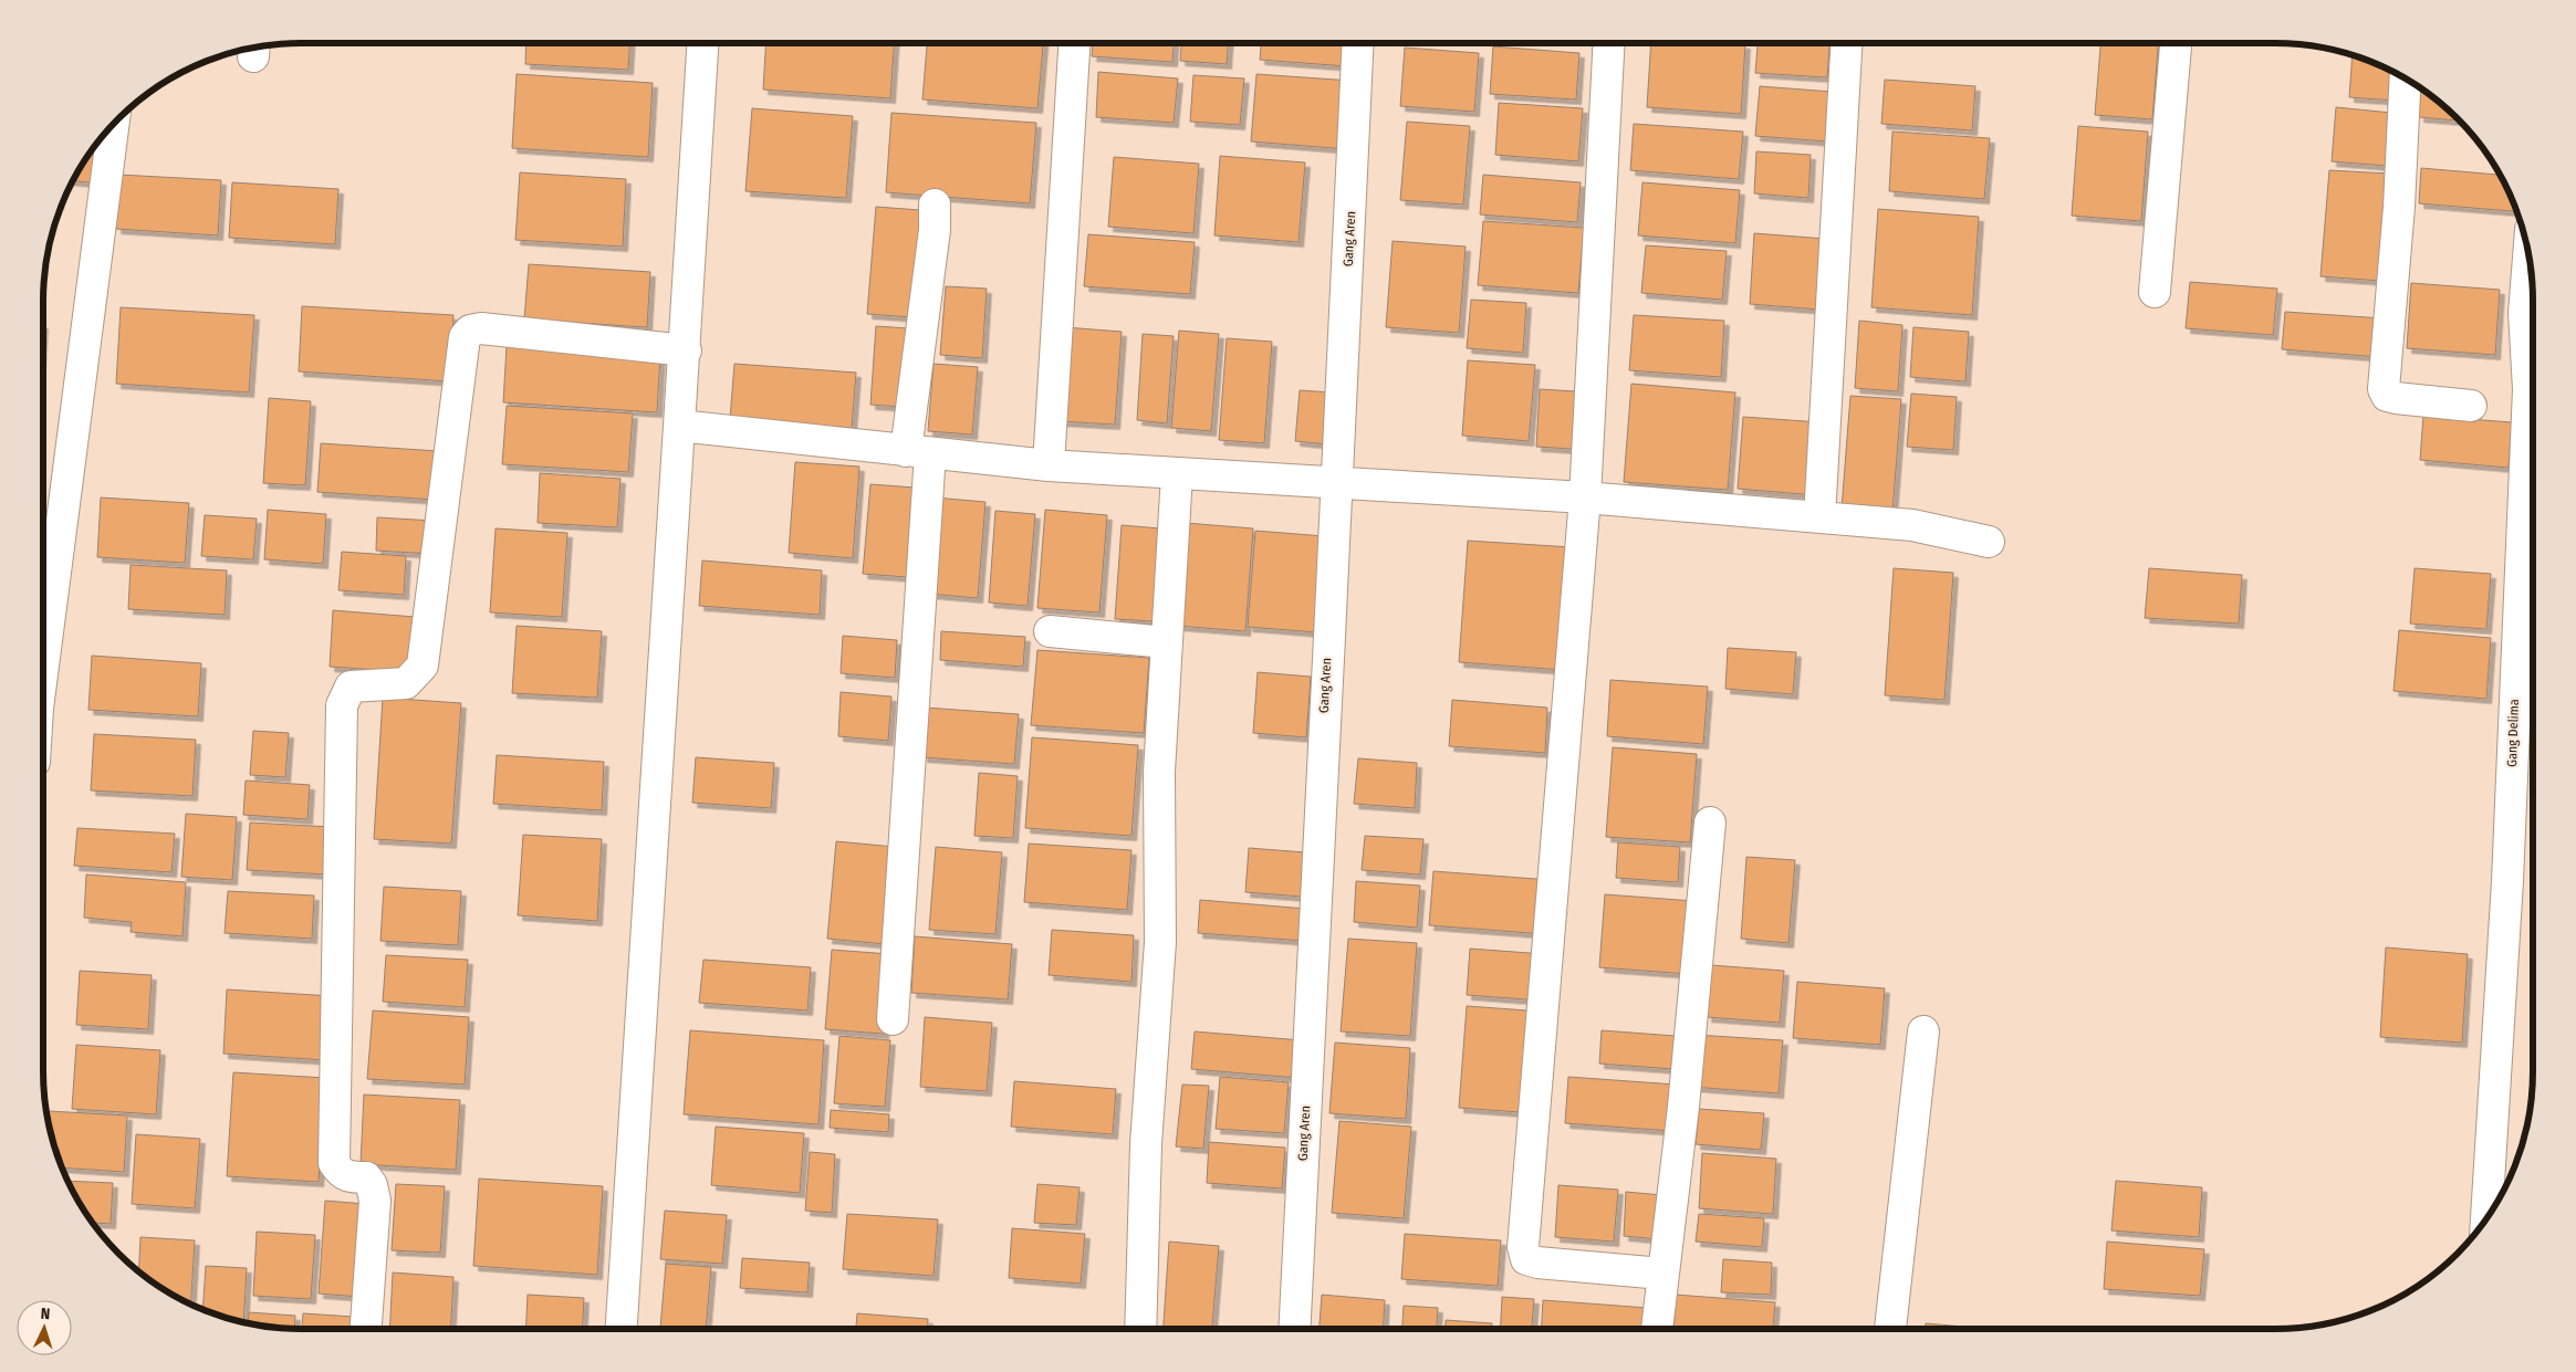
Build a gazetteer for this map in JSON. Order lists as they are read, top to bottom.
{
  "streets": {
    "street": ["Gang Aren", "Gang Delima"]
  },
  "north": "top"
}
